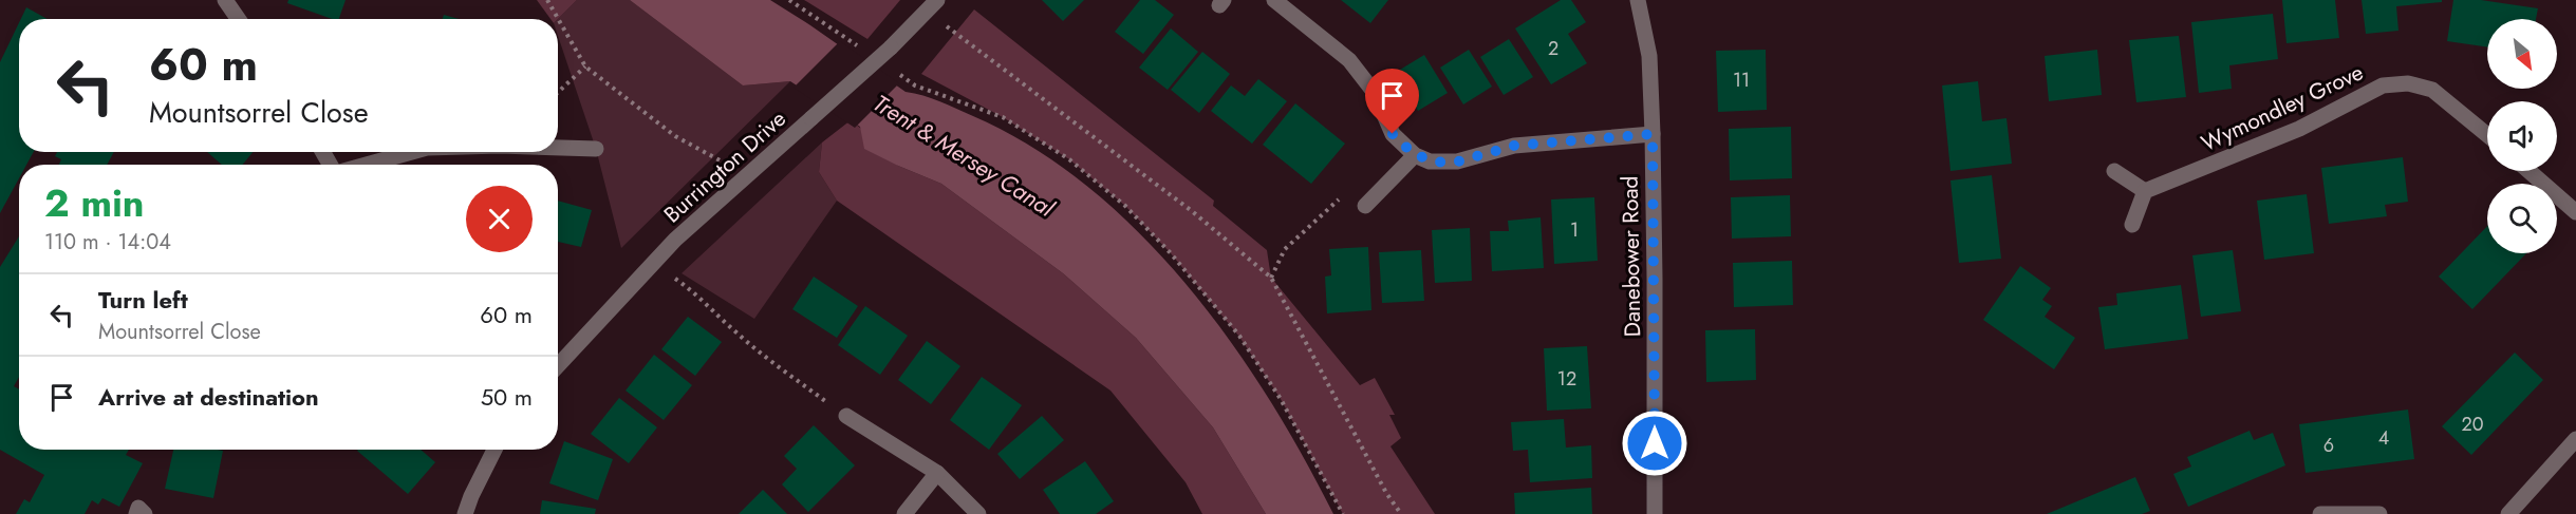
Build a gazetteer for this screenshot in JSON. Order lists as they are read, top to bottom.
{
  "streets": {
    "street": ["Wymondley Grove", "Burrington Drive", "Danebower Road"]
  },
  "water": ["Trent & Mersey Canal"],
  "house_numbers": [
    "2",
    "11",
    "1",
    "12",
    "20",
    "4",
    "6"
  ],
  "north": "bottom right",
  "page": {
    "turn": ["60 m", "Mountsorrel Close"],
    "heading": ["2 min", "110 m · 14:04"],
    "list": [
      {
        "name": "Turn left",
        "note": "Mountsorrel Close",
        "value": "60 m"
      },
      {
        "name": "Arrive at destination",
        "value": "50 m"
      }
    ]
  }
}
